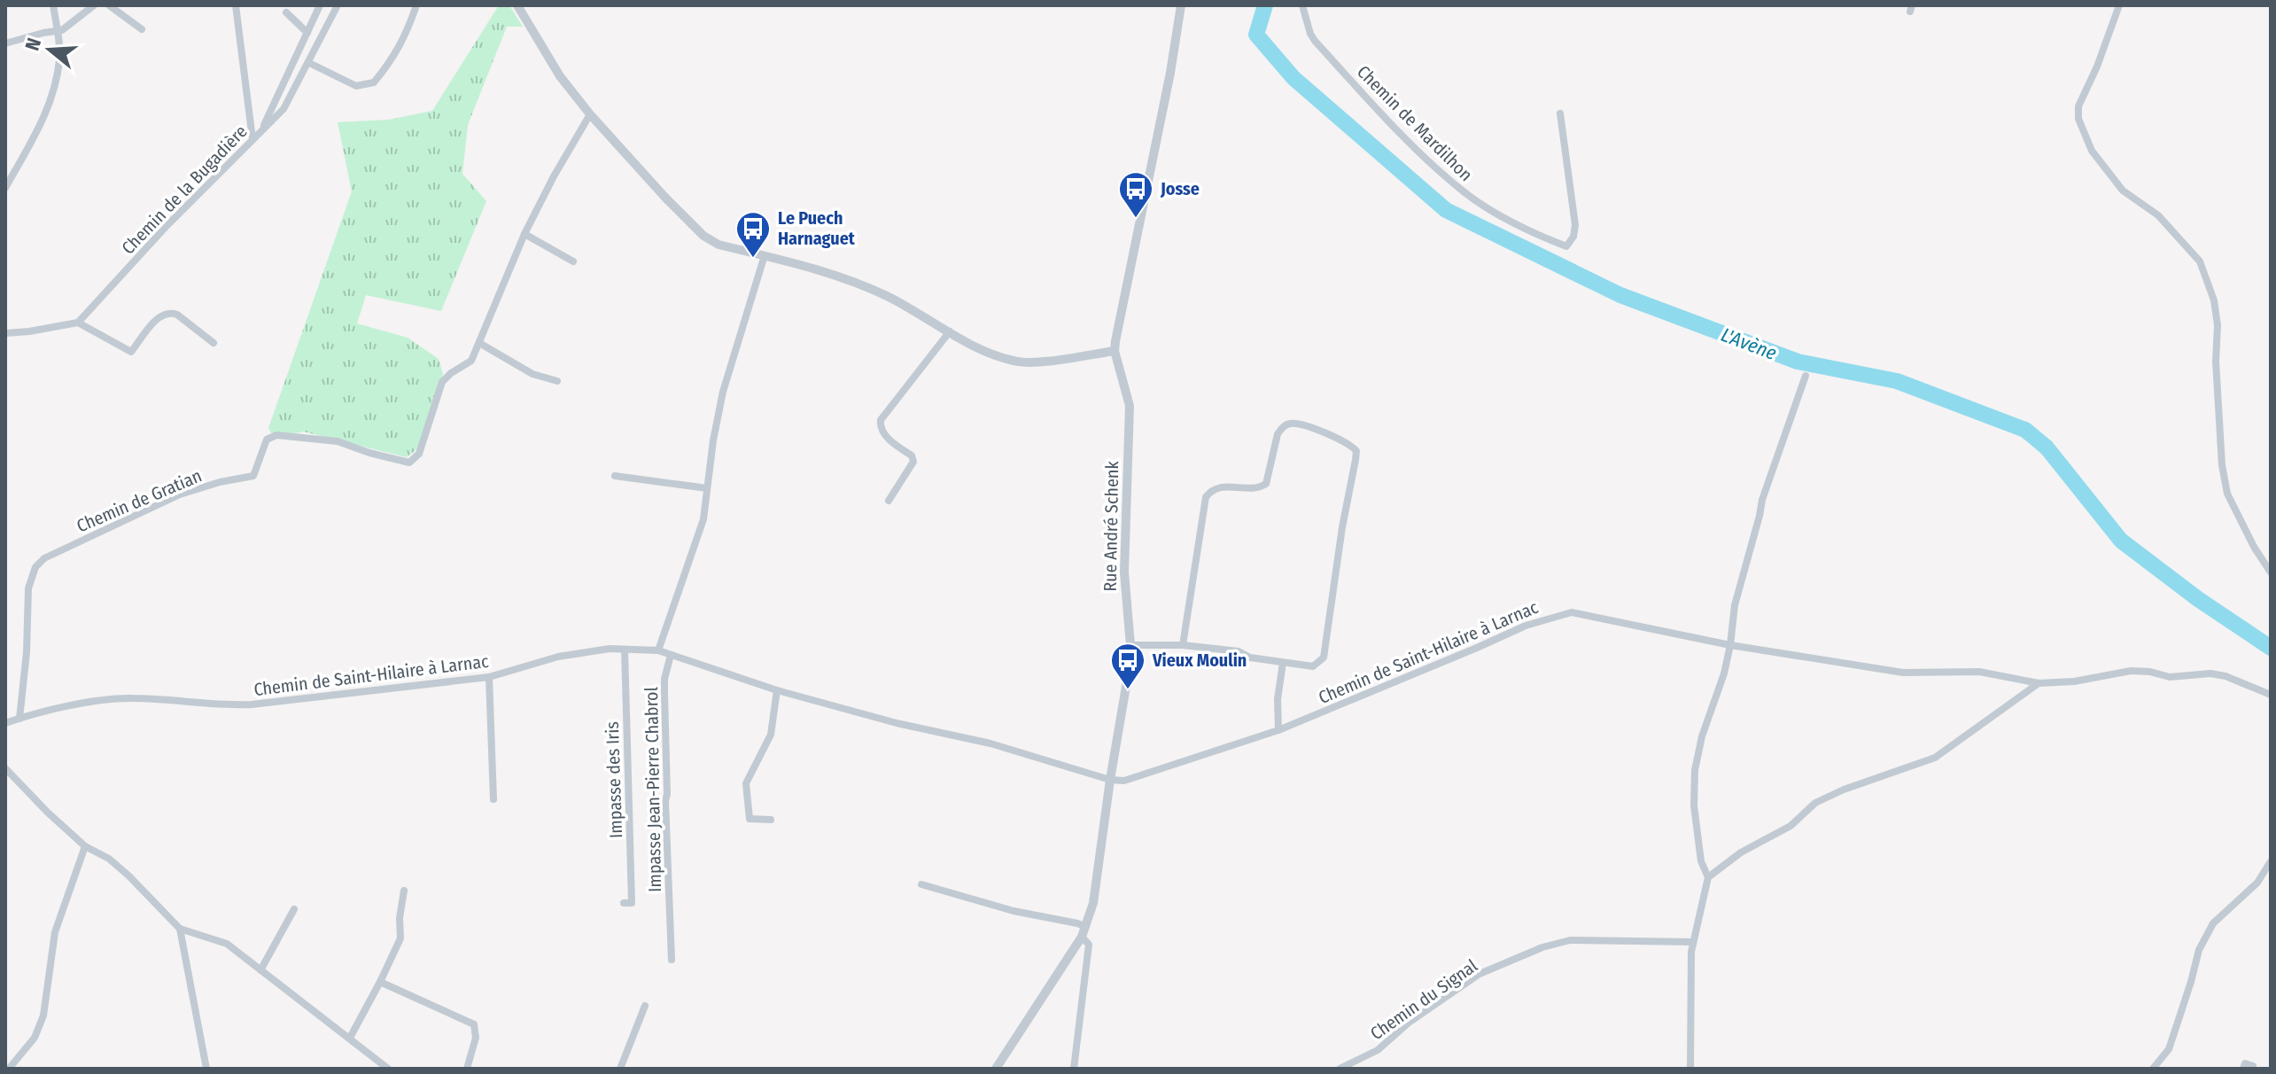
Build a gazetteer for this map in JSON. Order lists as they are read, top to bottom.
{
  "streets": {
    "street": [
      "Chemin de Mardilhon",
      "Chemin de la Bugadière",
      "Chemin de Gratian",
      "Rue André Schenk",
      "Chemin de Saint-Hilaire à Larnac",
      "Impasse des Iris",
      "Impasse Jean-Pierre Chabrol",
      "Chemin du Signal"
    ]
  },
  "crossings": [
    ["Chemin de Gratian", "Chemin de Saint-Hilaire à Larnac"],
    ["Rue André Schenk", "Chemin de Saint-Hilaire à Larnac"],
    ["Chemin de Saint-Hilaire à Larnac", "Impasse des Iris"],
    ["Chemin de Saint-Hilaire à Larnac", "Impasse Jean-Pierre Chabrol"]
  ],
  "water": ["L'Avène"],
  "places": {
    "bus stop": ["Josse", "Le Puech Harnaguet", "Vieux Moulin"]
  },
  "north": "left"
}
